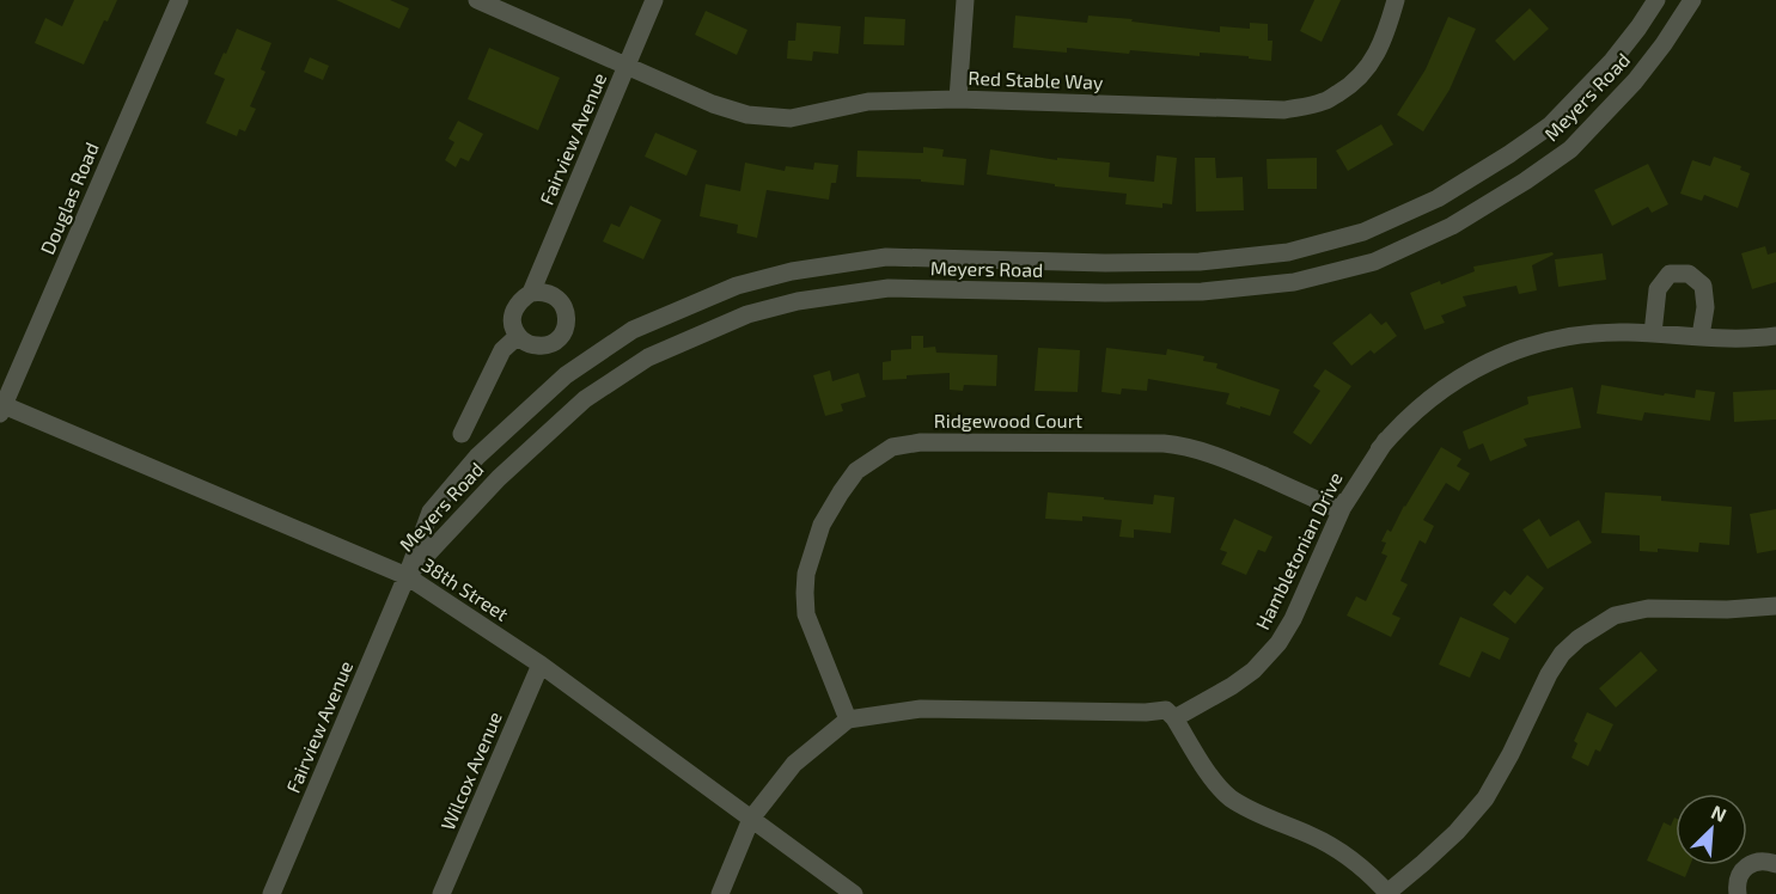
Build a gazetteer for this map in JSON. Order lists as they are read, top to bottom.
{
  "streets": {
    "street": [
      "Red Stable Way",
      "Meyers Road",
      "Fairview Avenue",
      "Douglas Road",
      "Ridgewood Court",
      "Hambletonian Drive",
      "38th Street",
      "Wilcox Avenue"
    ]
  },
  "crossings": [
    ["Red Stable Way", "Fairview Avenue"],
    ["Meyers Road", "Fairview Avenue"],
    ["Meyers Road", "38th Street"],
    ["Fairview Avenue", "38th Street"],
    ["Douglas Road", "38th Street"],
    ["Ridgewood Court", "Hambletonian Drive"],
    ["38th Street", "Wilcox Avenue"]
  ],
  "north": "top right"
}
